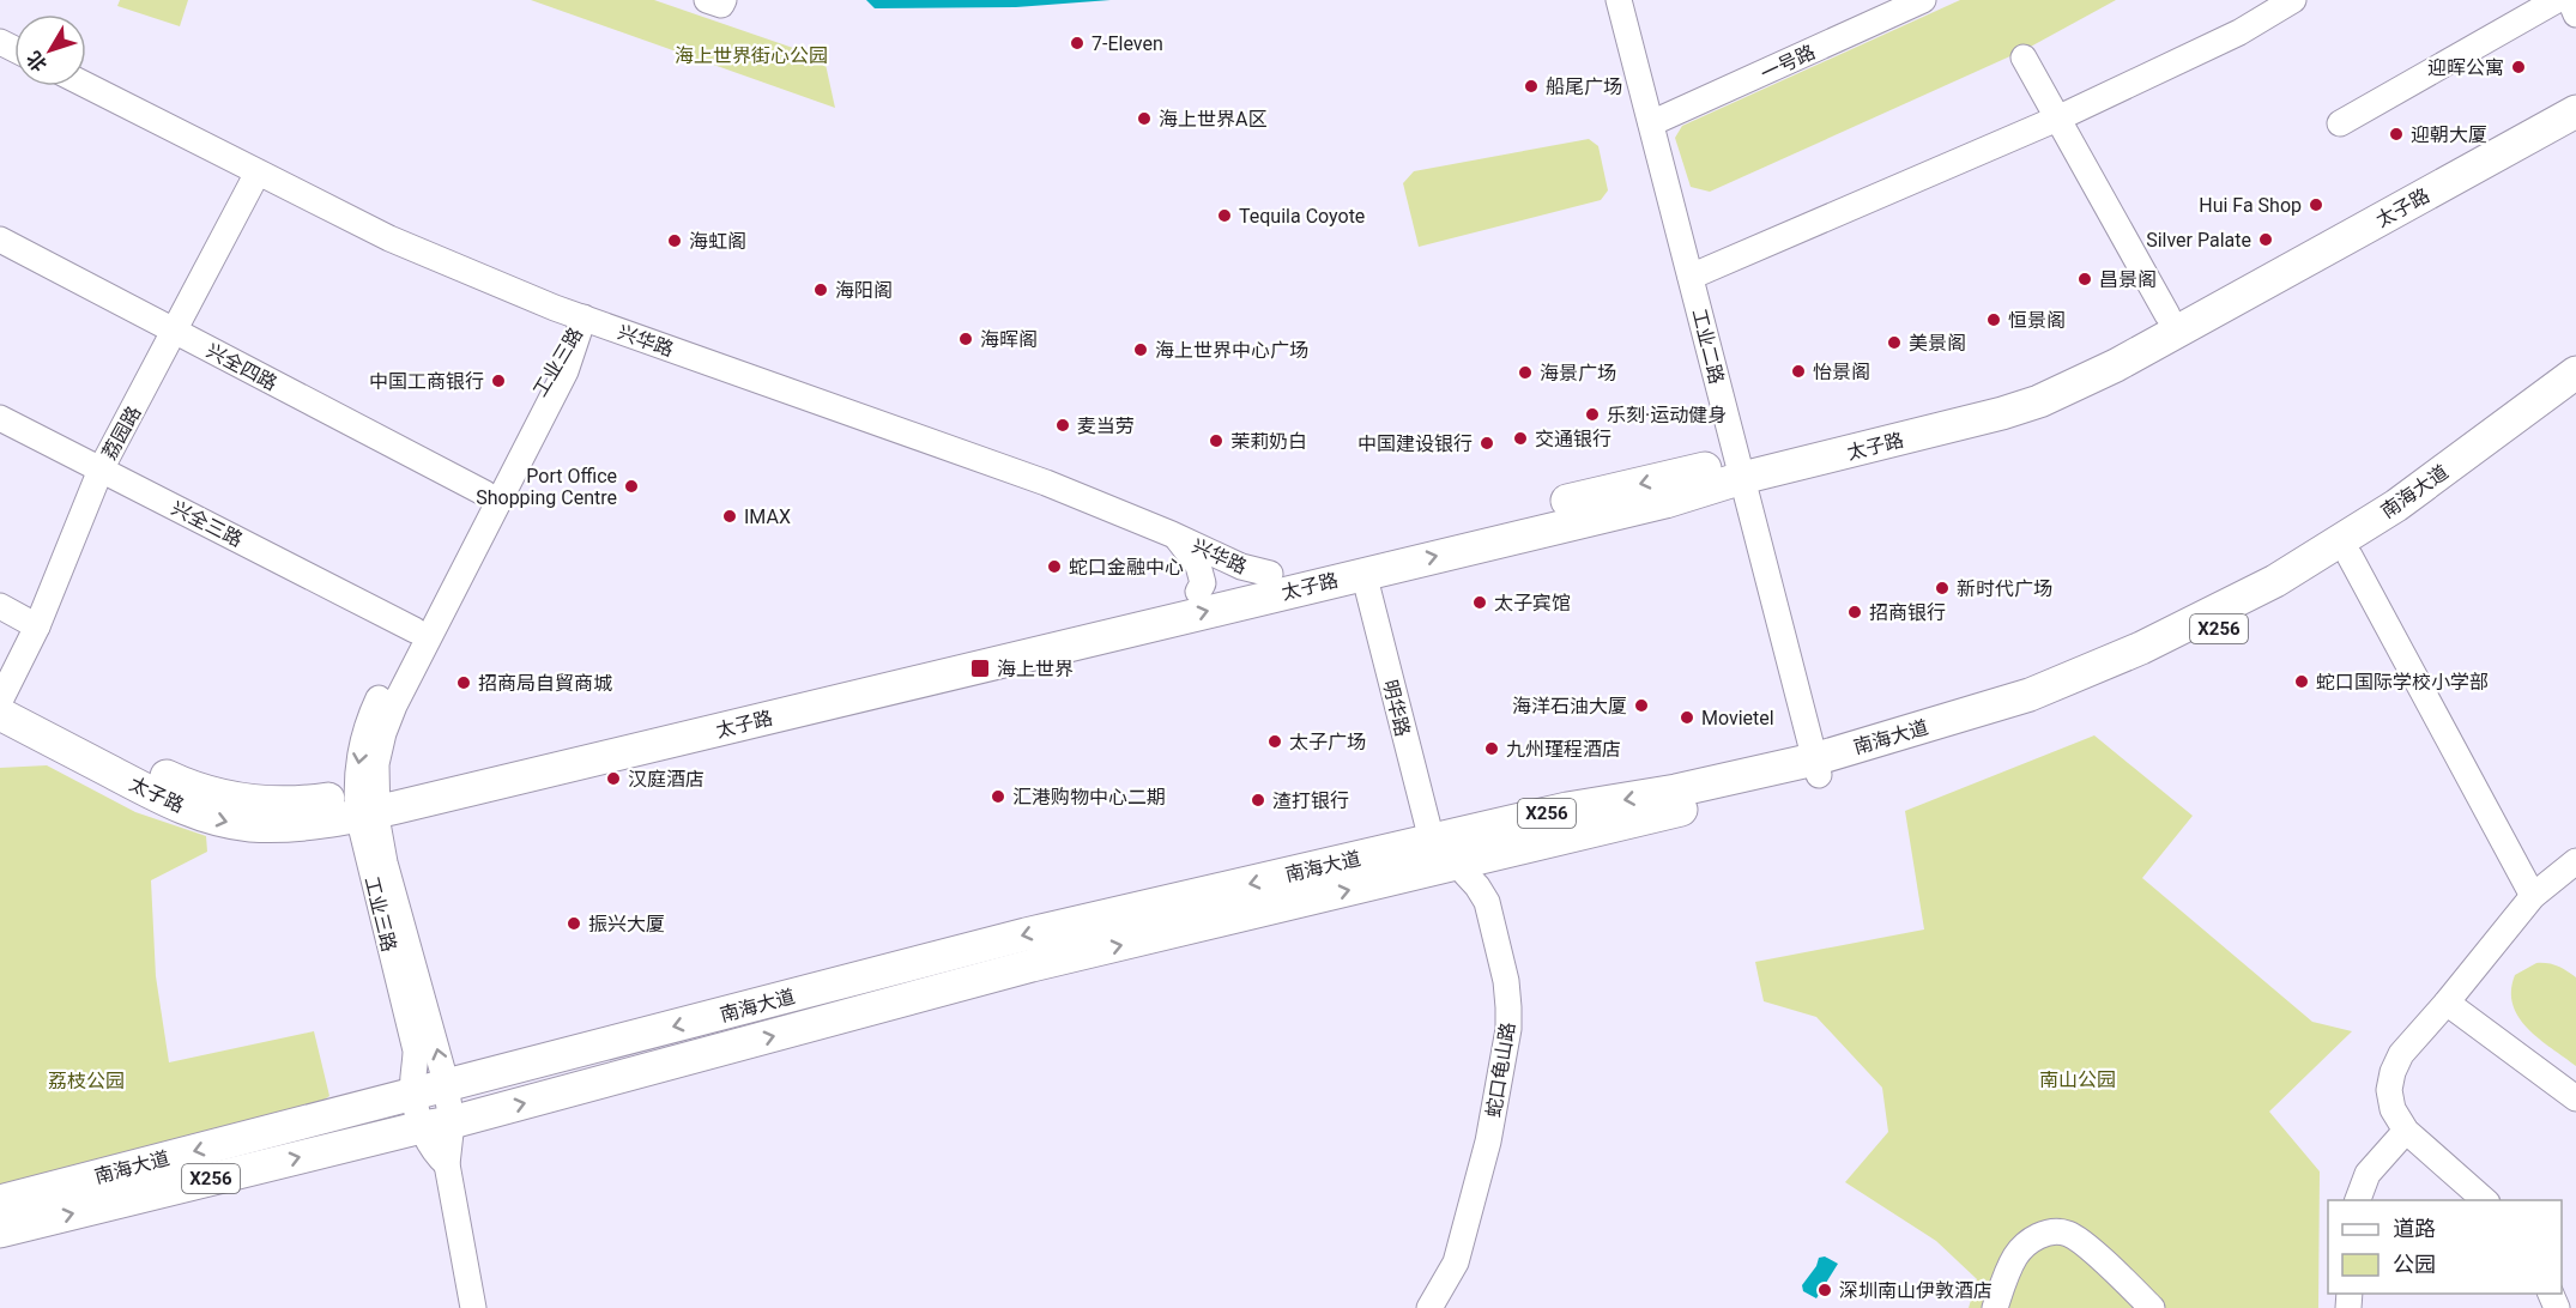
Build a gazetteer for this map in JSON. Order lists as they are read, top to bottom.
{
  "streets": {
    "main road": ["太子路", "南海大道", "X256"],
    "street": [
      "一号路",
      "兴华路",
      "工业二路",
      "工业三路",
      "兴全四路",
      "荔园路",
      "兴全三路",
      "明华路",
      "蛇口龟山路"
    ]
  },
  "crossings": [
    ["一号路", "工业二路"],
    ["太子路", "兴华路"],
    ["太子路", "工业二路"],
    ["太子路", "工业三路"],
    ["太子路", "荔园路"],
    ["太子路", "明华路"],
    ["兴华路", "工业三路"],
    ["兴华路", "荔园路"],
    ["工业二路", "南海大道"],
    ["工业三路", "兴全四路"],
    ["工业三路", "南海大道"],
    ["工业三路", "兴全三路"],
    ["兴全四路", "荔园路"],
    ["荔园路", "兴全三路"],
    ["南海大道", "明华路"],
    ["南海大道", "蛇口龟山路"],
    ["明华路", "蛇口龟山路"]
  ],
  "parks": ["海上世界街心公园", "南山公园", "荔枝公园"],
  "places": {
    "other": [
      "7-Eleven",
      "迎晖公寓",
      "船尾广场",
      "海上世界A区",
      "迎朝大厦",
      "Hui Fa Shop",
      "Tequila Coyote",
      "Silver Palate",
      "海虹阁",
      "昌景阁",
      "海阳阁",
      "恒景阁",
      "海晖阁",
      "美景阁",
      "海上世界中心广场",
      "怡景阁",
      "海景广场",
      "中国工商银行",
      "乐刻·运动健身",
      "麦当劳",
      "交通银行",
      "茉莉奶白",
      "中国建设银行",
      "Port Office Shopping Centre",
      "IMAX",
      "蛇口金融中心",
      "新时代广场",
      "太子宾馆",
      "招商银行",
      "蛇口国际学校小学部",
      "招商局自貿商城",
      "海洋石油大厦",
      "Movietel",
      "太子广场",
      "九州瑾程酒店",
      "汉庭酒店",
      "汇港购物中心二期",
      "渣打银行",
      "振兴大厦",
      "深圳南山伊敦酒店"
    ],
    "transit": ["海上世界"]
  },
  "legend": ["道路", "公园"],
  "north": "bottom left"
}
